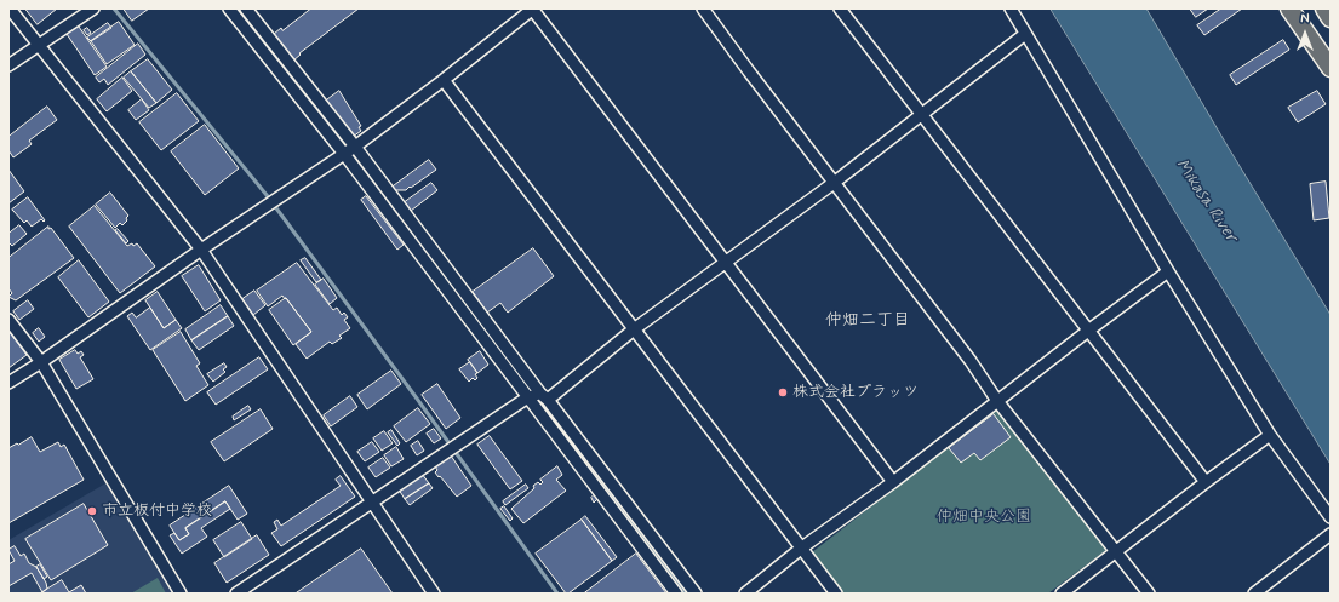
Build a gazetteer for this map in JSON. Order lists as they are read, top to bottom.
{
  "districts": ["仲畑二丁目"],
  "water": ["Mikasa River"],
  "parks": ["仲畑中央公園"],
  "places": ["株式会社プラッツ", "市立板付中学校"],
  "north": "top"
}
